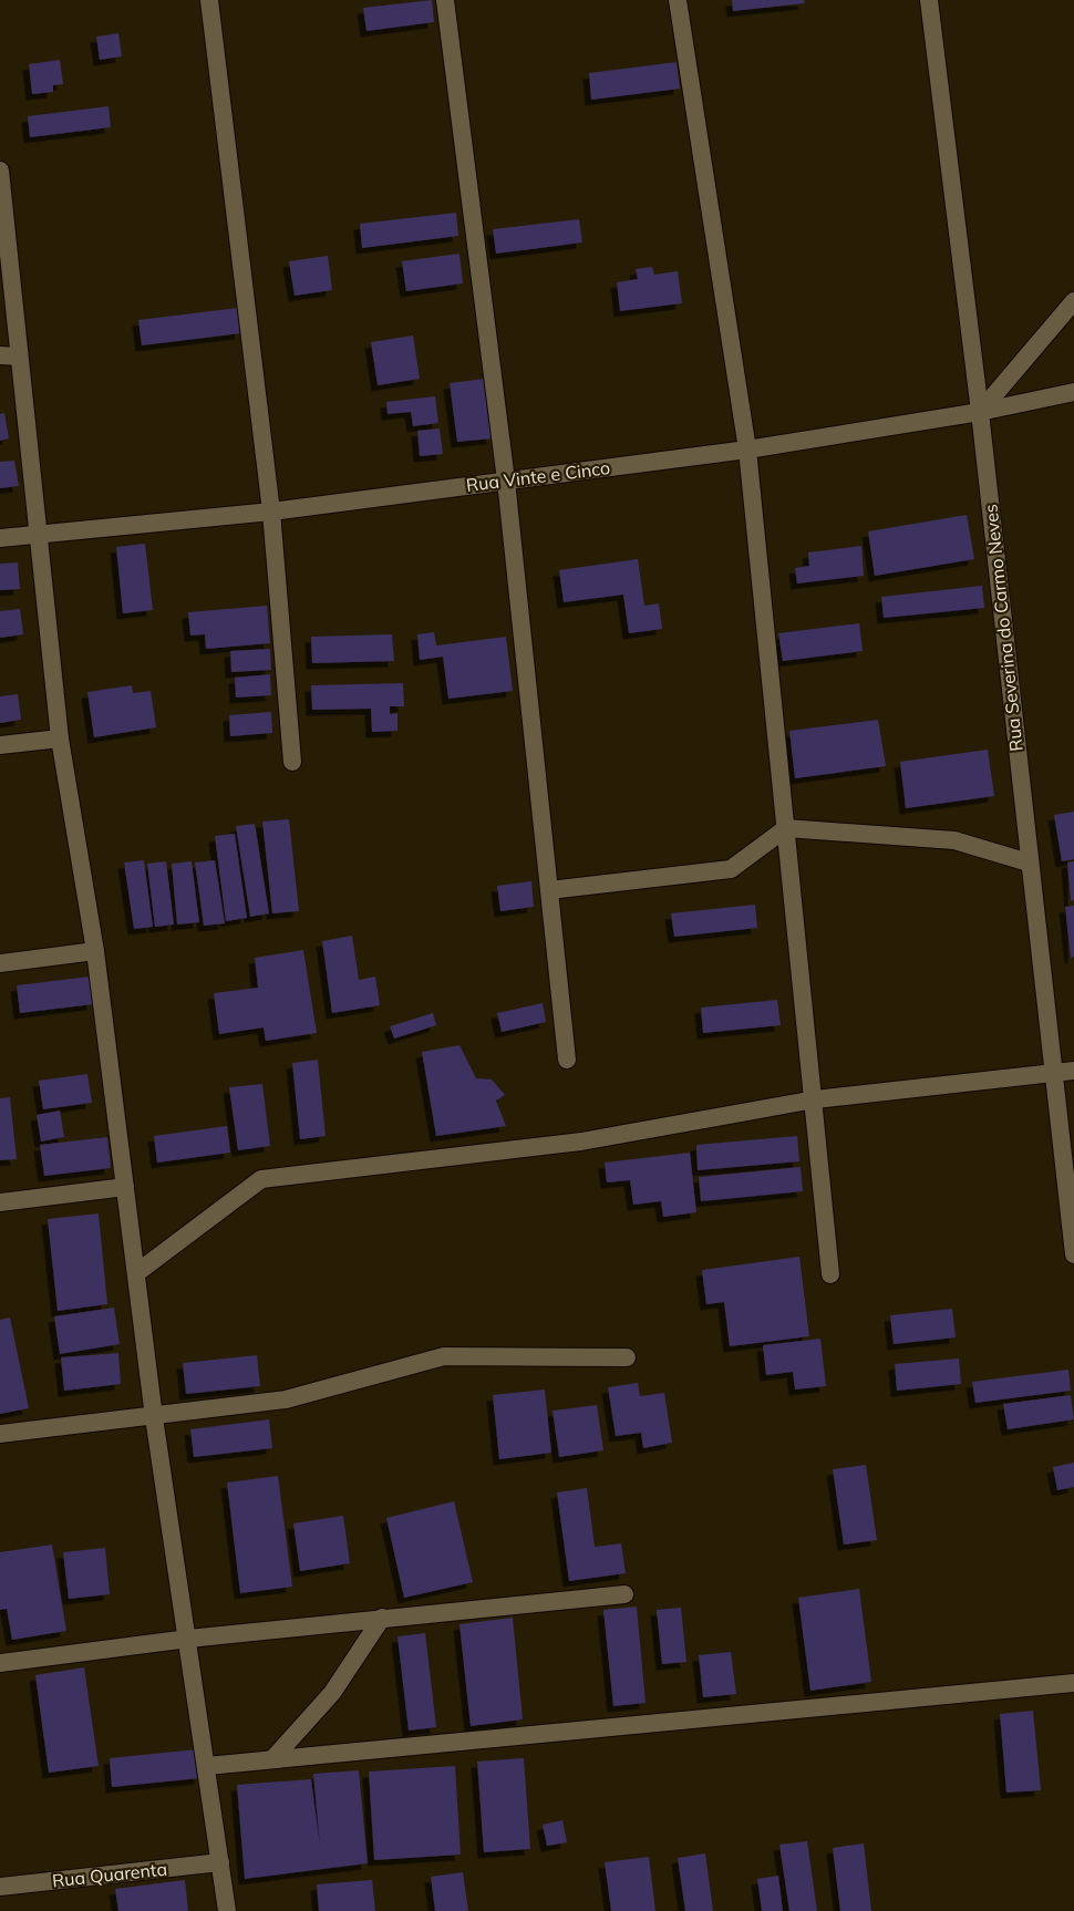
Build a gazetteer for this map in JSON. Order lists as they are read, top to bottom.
{
  "streets": {
    "street": ["Rua Vinte e Cinco", "Rua Severina do Carmo Neves", "Rua Quarenta"]
  },
  "crossings": [
    ["Rua Vinte e Cinco", "Rua Severina do Carmo Neves"]
  ]
}
